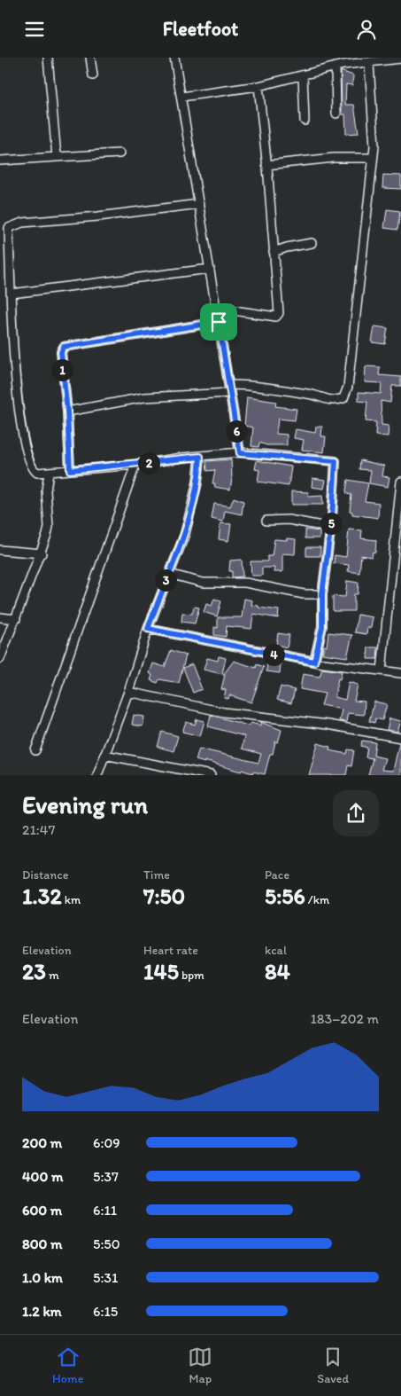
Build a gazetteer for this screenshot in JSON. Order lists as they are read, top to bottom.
{
  "page": {
    "header": "Fleetfoot",
    "pins": [
      "1",
      "6",
      "2",
      "5",
      "3",
      "4"
    ],
    "heading": ["Evening run", "21:47"],
    "stats": [
      ["Distance", "1.32 km"],
      ["Time", "7:50"],
      ["Pace", "5:56 /km"],
      ["Elevation", "23 m"],
      ["Heart rate", "145 bpm"],
      ["kcal", "84"]
    ],
    "chart": ["Elevation", "183–202 m"],
    "list": [
      {
        "name": "200 m",
        "note": "6:09"
      },
      {
        "name": "400 m",
        "note": "5:37"
      },
      {
        "name": "600 m",
        "note": "6:11"
      },
      {
        "name": "800 m",
        "note": "5:50"
      },
      {
        "name": "1.0 km",
        "note": "5:31"
      },
      {
        "name": "1.2 km",
        "note": "6:15"
      }
    ],
    "tabs": ["Home", "Map", "Saved"]
  }
}
